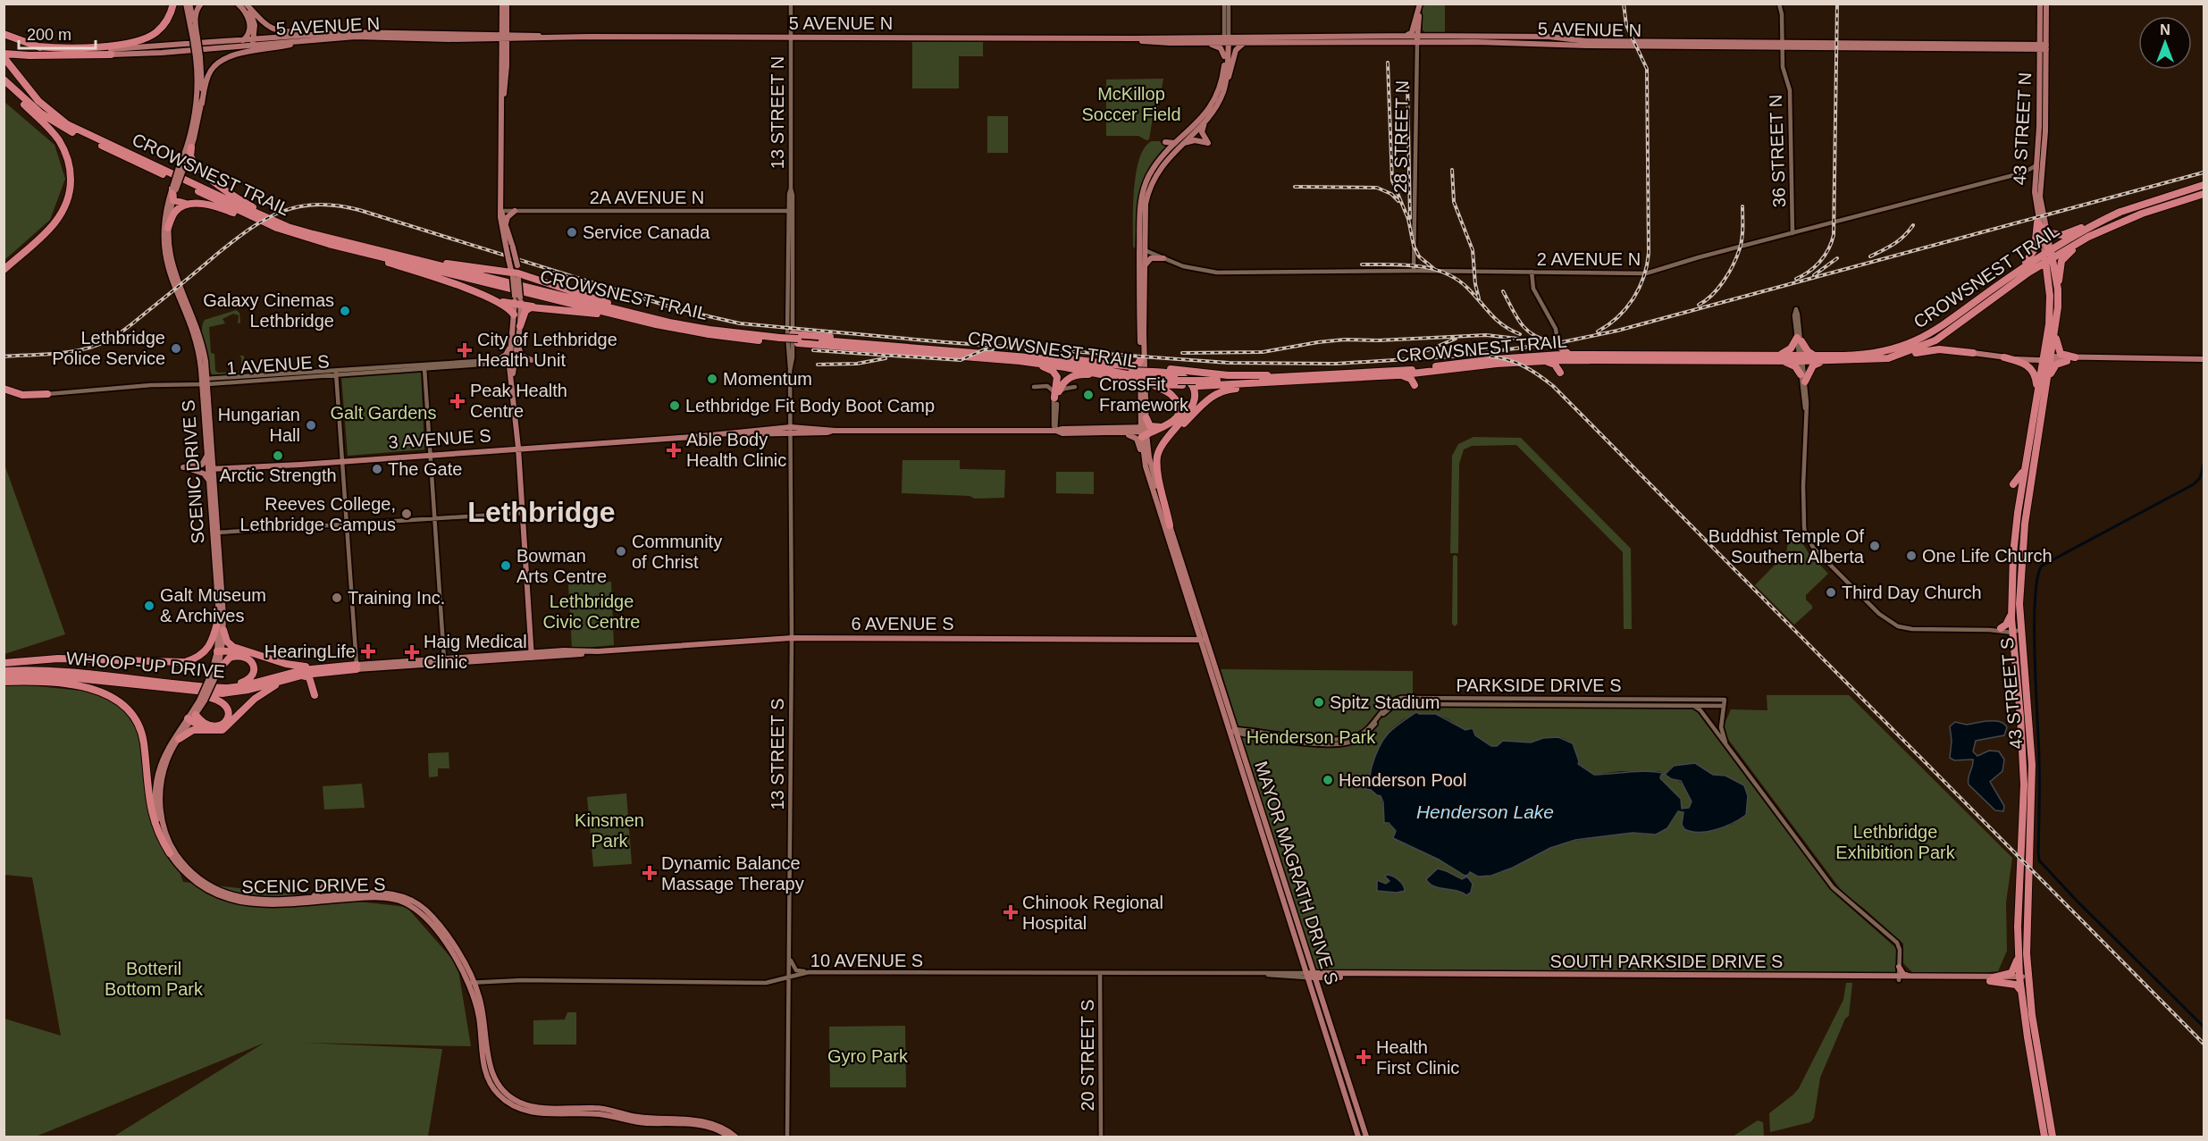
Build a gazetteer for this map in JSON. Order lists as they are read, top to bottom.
{
  "streets": {
    "highway": [
      "CROWSNEST TRAIL",
      "6 AVENUE S",
      "WHOOP-UP DRIVE",
      "43 STREET S"
    ],
    "main road": [
      "5 AVENUE N",
      "43 STREET N",
      "28 STREET N",
      "3 AVENUE S",
      "SCENIC DRIVE S",
      "MAYOR MAGRATH DRIVE S",
      "SOUTH PARKSIDE DRIVE S"
    ],
    "street": [
      "13 STREET N",
      "36 STREET N",
      "2A AVENUE N",
      "2 AVENUE N",
      "1 AVENUE S",
      "PARKSIDE DRIVE S",
      "13 STREET S",
      "10 AVENUE S",
      "20 STREET S"
    ]
  },
  "crossings": [
    ["5 AVENUE N", "13 STREET N"],
    ["5 AVENUE N", "43 STREET N"],
    ["5 AVENUE N", "28 STREET N"],
    ["5 AVENUE N", "36 STREET N"],
    ["13 STREET N", "CROWSNEST TRAIL"],
    ["13 STREET N", "2A AVENUE N"],
    ["13 STREET N", "13 STREET S"],
    ["43 STREET N", "CROWSNEST TRAIL"],
    ["43 STREET N", "2 AVENUE N"],
    ["43 STREET N", "43 STREET S"],
    ["28 STREET N", "2 AVENUE N"],
    ["36 STREET N", "2 AVENUE N"],
    ["CROWSNEST TRAIL", "43 STREET S"],
    ["CROWSNEST TRAIL", "13 STREET S"],
    ["1 AVENUE S", "SCENIC DRIVE S"],
    ["3 AVENUE S", "SCENIC DRIVE S"],
    ["3 AVENUE S", "13 STREET S"],
    ["3 AVENUE S", "MAYOR MAGRATH DRIVE S"],
    ["SCENIC DRIVE S", "10 AVENUE S"],
    ["6 AVENUE S", "WHOOP-UP DRIVE"],
    ["6 AVENUE S", "13 STREET S"],
    ["6 AVENUE S", "MAYOR MAGRATH DRIVE S"],
    ["PARKSIDE DRIVE S", "MAYOR MAGRATH DRIVE S"],
    ["43 STREET S", "SOUTH PARKSIDE DRIVE S"],
    ["13 STREET S", "10 AVENUE S"],
    ["MAYOR MAGRATH DRIVE S", "10 AVENUE S"],
    ["MAYOR MAGRATH DRIVE S", "SOUTH PARKSIDE DRIVE S"],
    ["10 AVENUE S", "SOUTH PARKSIDE DRIVE S"],
    ["10 AVENUE S", "20 STREET S"]
  ],
  "districts": ["Lethbridge"],
  "water": ["Henderson Lake"],
  "parks": [
    "McKillop Soccer Field",
    "Galt Gardens",
    "Lethbridge Civic Centre",
    "Henderson Park",
    "Kinsmen Park",
    "Lethbridge Exhibition Park",
    "Botteril Bottom Park",
    "Gyro Park"
  ],
  "places": {
    "other": [
      "Service Canada",
      "Galaxy Cinemas Lethbridge",
      "Lethbridge Police Service",
      "Momentum",
      "CrossFit Framework",
      "Lethbridge Fit Body Boot Camp",
      "Hungarian Hall",
      "Arctic Strength",
      "The Gate",
      "Reeves College, Lethbridge Campus",
      "Buddhist Temple Of Southern Alberta",
      "Community of Christ",
      "One Life Church",
      "Bowman Arts Centre",
      "Third Day Church",
      "Training Inc.",
      "Galt Museum & Archives",
      "Spitz Stadium",
      "Henderson Pool"
    ],
    "health": [
      "City of Lethbridge Health Unit",
      "Peak Health Centre",
      "Able Body Health Clinic",
      "HearingLife",
      "Haig Medical Clinic",
      "Dynamic Balance Massage Therapy",
      "Chinook Regional Hospital",
      "Health First Clinic"
    ]
  },
  "scale_bar": "200 m",
  "north": "top"
}
